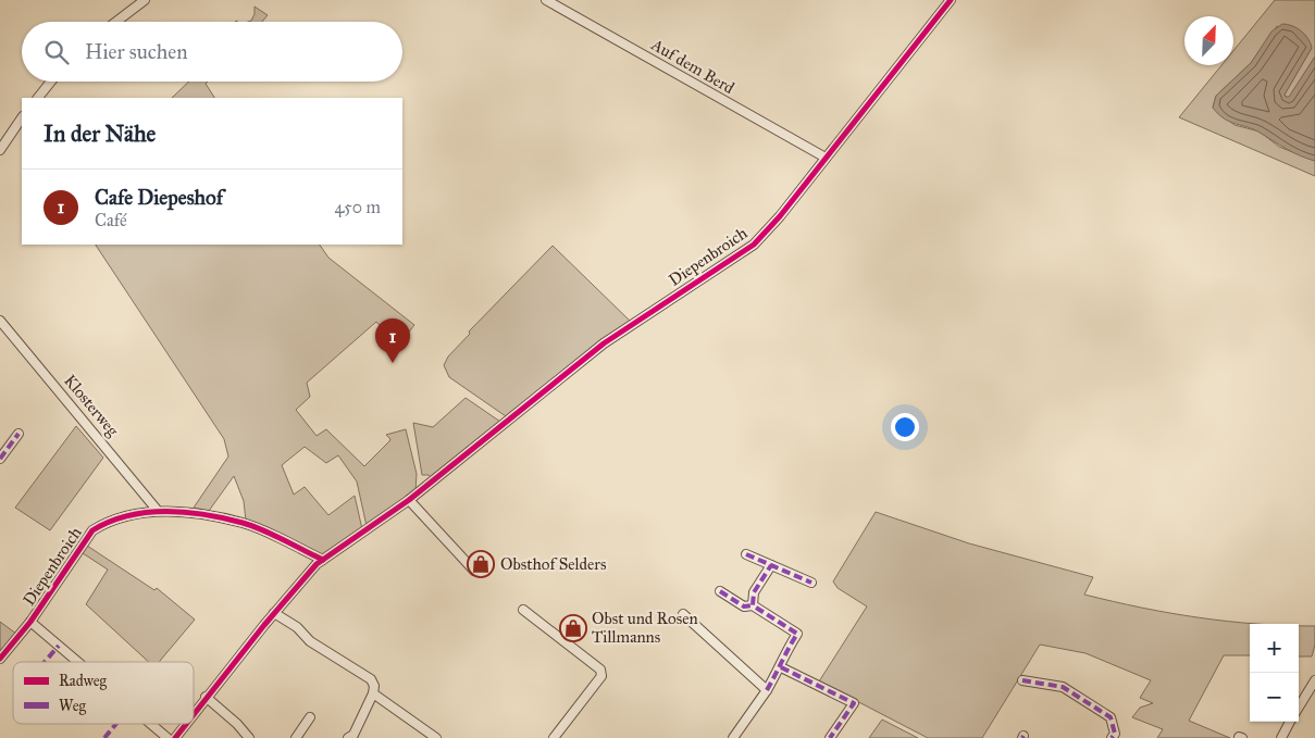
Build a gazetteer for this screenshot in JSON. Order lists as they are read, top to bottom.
{
  "streets": {
    "street": ["Auf dem Berd", "Diepenbroich", "Klosterweg"]
  },
  "crossings": [
    ["Auf dem Berd", "Diepenbroich"],
    ["Diepenbroich", "Klosterweg"]
  ],
  "places": {
    "shop": ["Obsthof Selders", "Obst und Rosen Tillmanns"]
  },
  "legend": ["Radweg", "Weg"],
  "north": "top right",
  "page": {
    "search": "Hier suchen",
    "heading": "In der Nähe",
    "list": [
      {
        "mark": "1",
        "name": "Cafe Diepeshof",
        "note": "Café",
        "value": "450 m"
      }
    ],
    "pins": "1",
    "map_buttons": ["+", "−"]
  }
}
